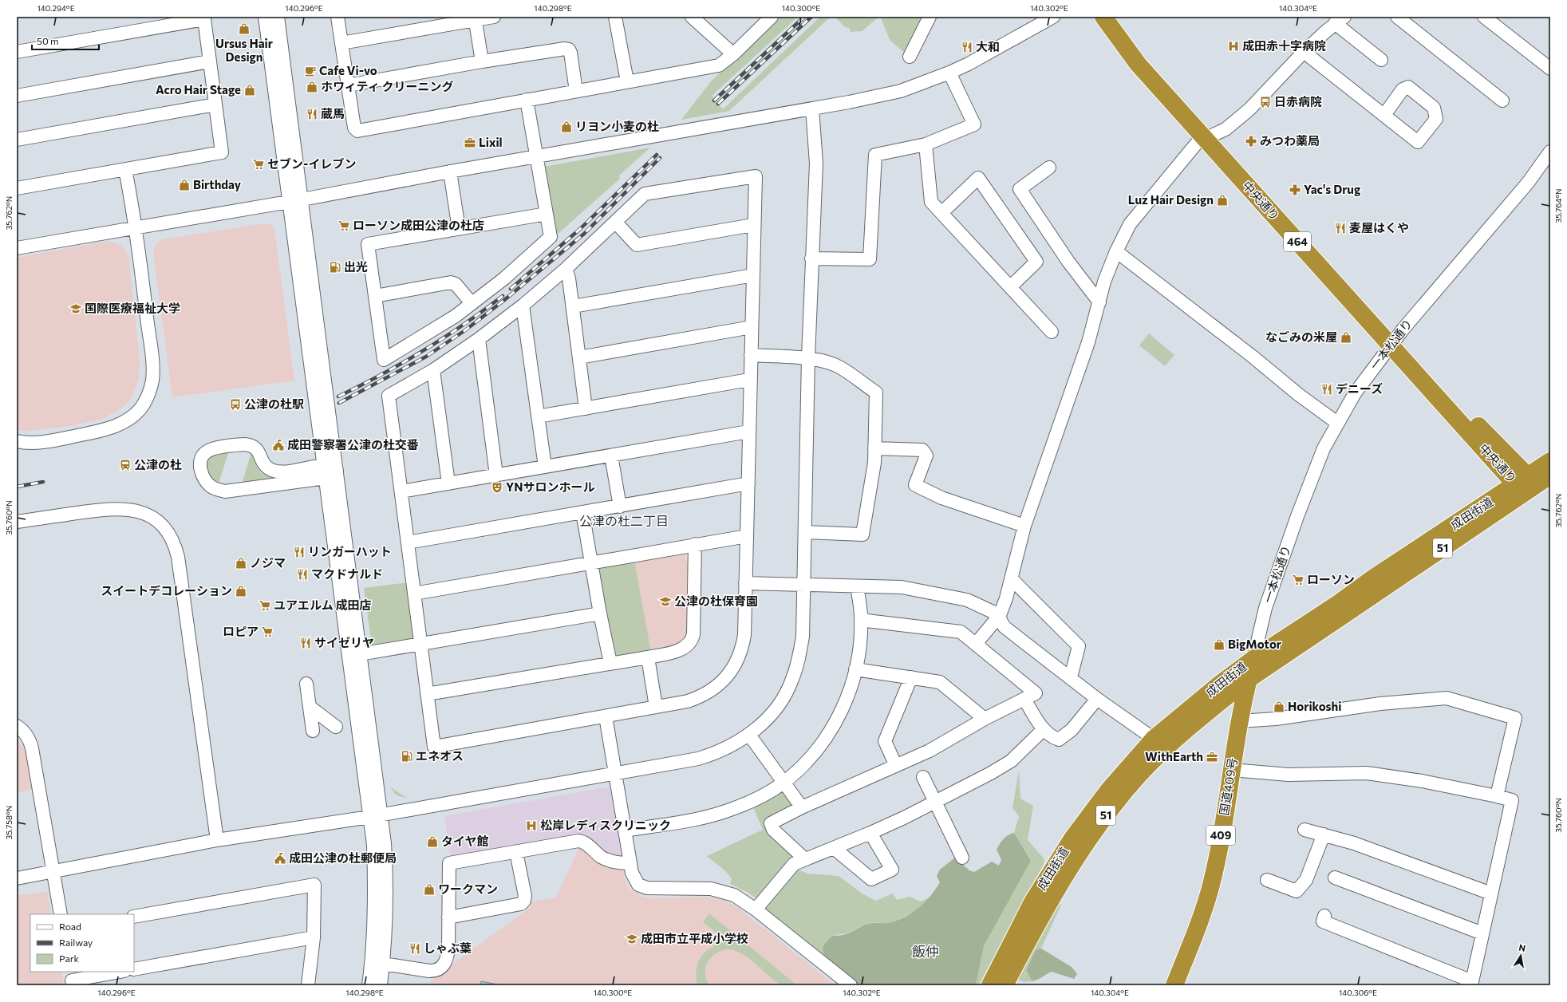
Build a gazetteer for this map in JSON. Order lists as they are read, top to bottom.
{
  "streets": {
    "highway": [
      "中央通り",
      "464",
      "成田街道",
      "51",
      "国道409号",
      "409"
    ],
    "street": ["一本松通り"]
  },
  "crossings": [
    ["中央通り", "一本松通り"],
    ["中央通り", "成田街道"],
    ["一本松通り", "成田街道"],
    ["一本松通り", "国道409号"],
    ["成田街道", "国道409号"]
  ],
  "districts": ["公津の杜二丁目", "飯仲"],
  "places": {
    "shop": [
      "Ursus Hair Design",
      "ホワィティ クリーニング",
      "Acro Hair Stage",
      "リヨン小麦の杜",
      "Birthday",
      "Luz Hair Design",
      "なごみの米屋",
      "ノジマ",
      "スイートデコレーション",
      "BigMotor",
      "Horikoshi",
      "タイヤ館",
      "ワークマン"
    ],
    "hospital": ["成田赤十字病院", "松岸レディスクリニック"],
    "restaurant": [
      "大和",
      "蔵馬",
      "麦屋はくや",
      "デニーズ",
      "リンガーハット",
      "マクドナルド",
      "サイゼリヤ",
      "しゃぶ葉"
    ],
    "cafe": ["Cafe Vi-vo"],
    "bus stop": ["日赤病院", "公津の杜駅"],
    "pharmacy": ["みつわ薬局", "Yac's Drug"],
    "office": ["Lixil", "WithEarth"],
    "supermarket": [
      "セブン-イレブン",
      "ローソン成田公津の杜店",
      "ローソン",
      "ユアエルム 成田店",
      "ロピア"
    ],
    "fuel station": ["出光", "エネオス"],
    "school or university": ["国際医療福祉大学", "公津の杜保育園", "成田市立平成小学校"],
    "public building": ["成田警察署公津の杜交番", "成田公津の杜郵便局"],
    "station": ["公津の杜"],
    "theatre": ["YNサロンホール"]
  },
  "legend": ["Road", "Railway", "Park"],
  "scale_bar": "50 m",
  "north": "top",
  "coordinates": [
    "140.294°E",
    "140.296°E",
    "140.298°E",
    "140.300°E",
    "140.302°E",
    "140.304°E",
    "35.764°N",
    "35.762°N",
    "35.760°N",
    "35.758°N",
    "140.306°E"
  ]
}
